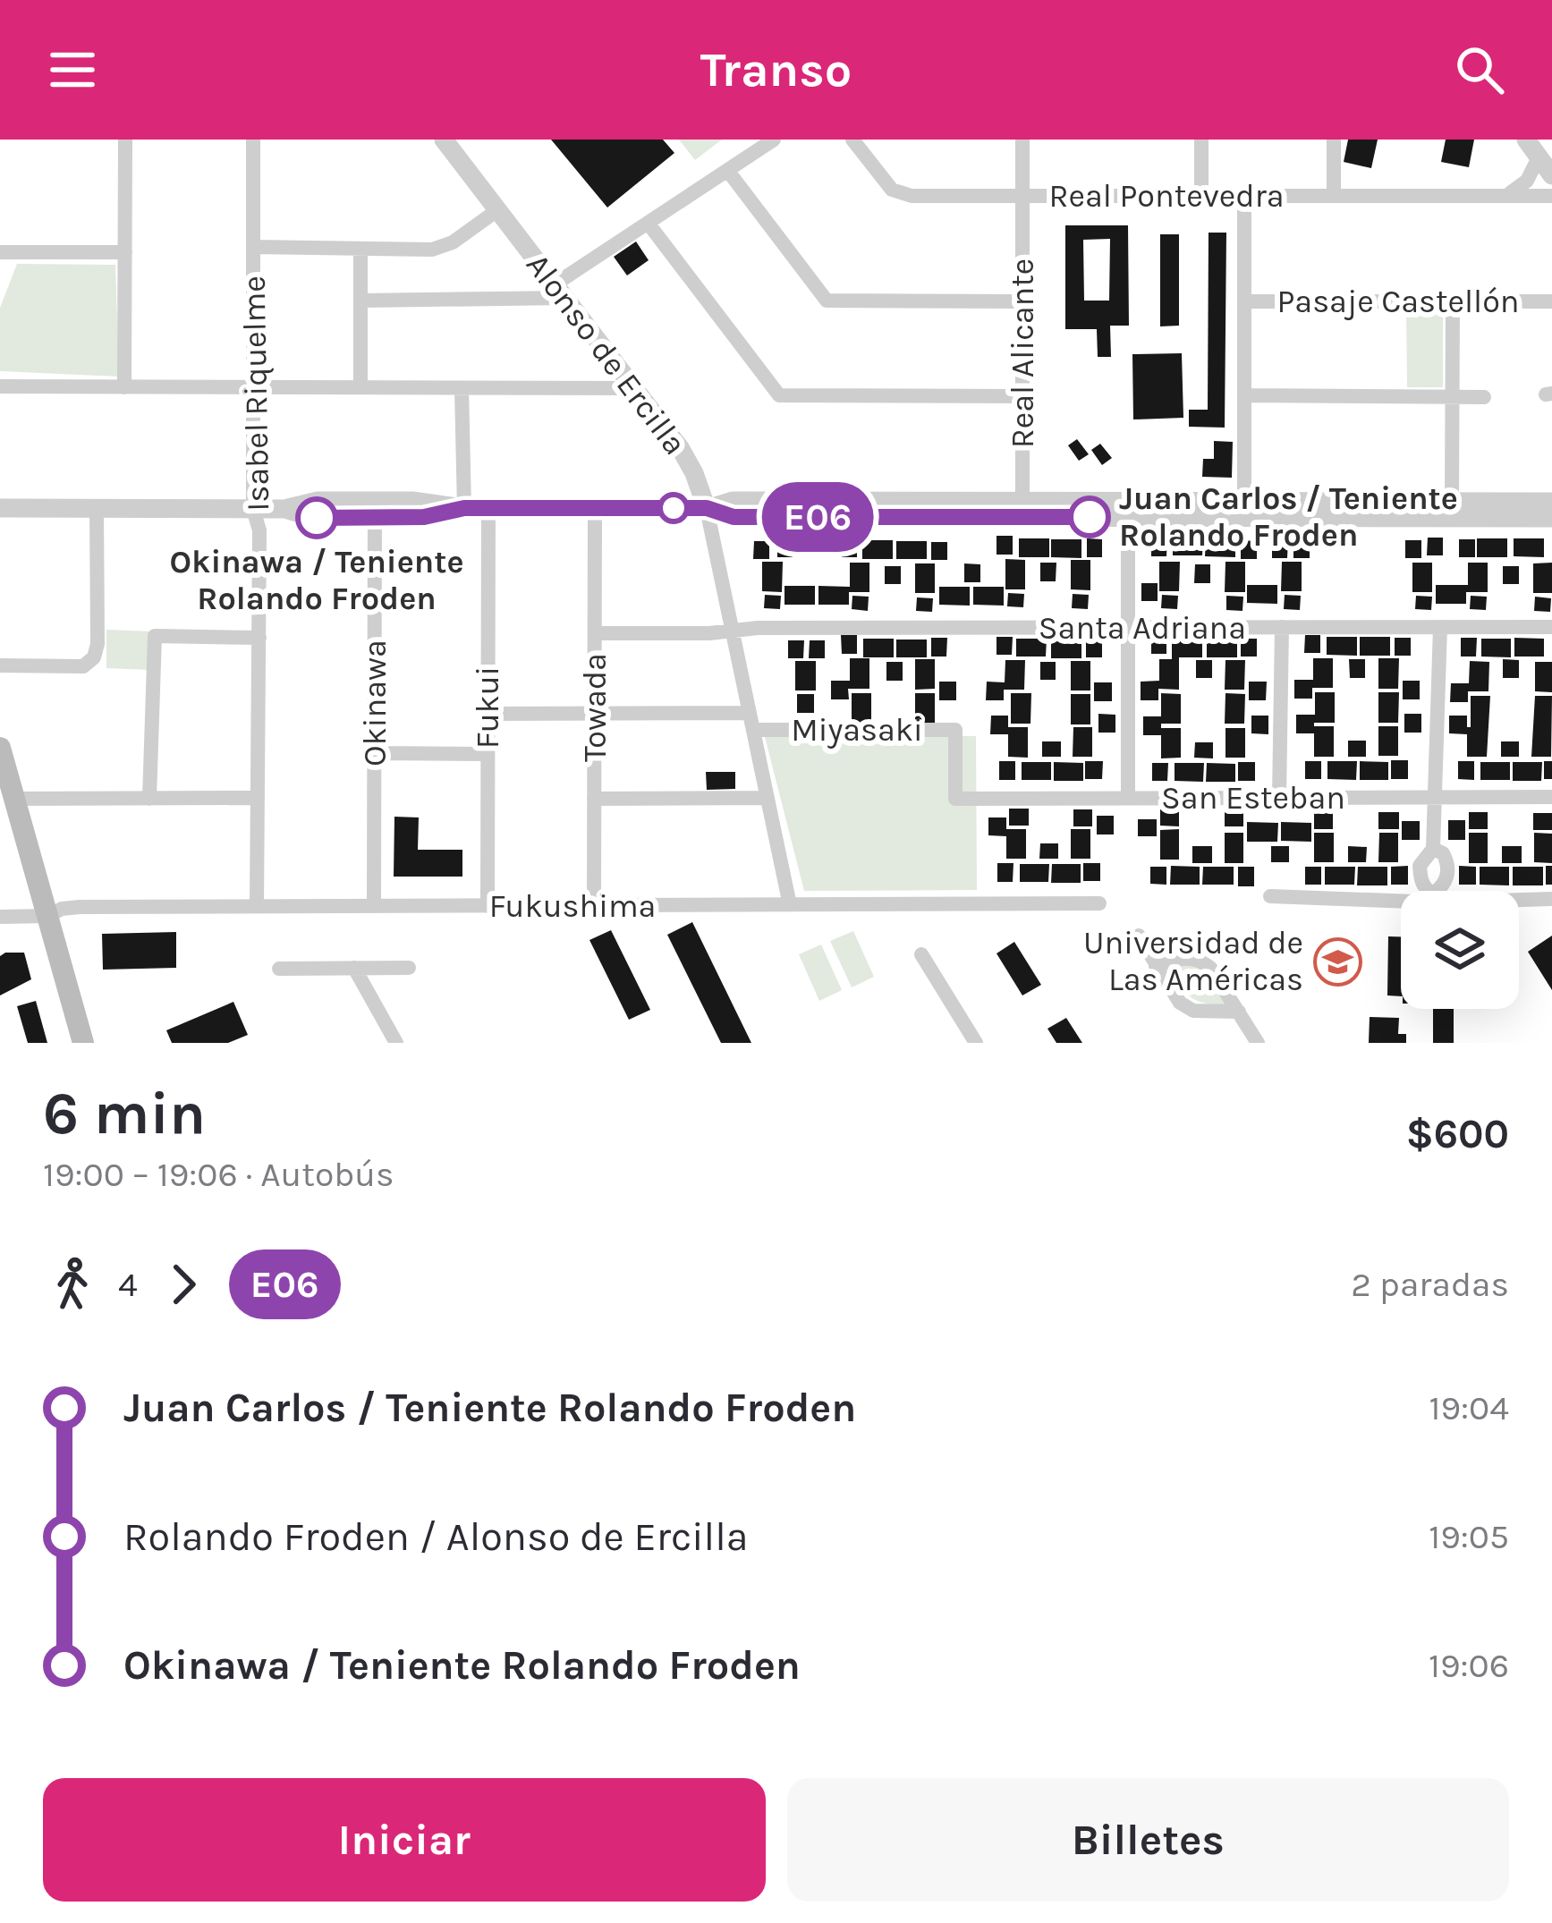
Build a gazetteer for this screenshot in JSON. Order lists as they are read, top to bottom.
{
  "streets": {
    "street": [
      "Real Pontevedra",
      "Pasaje Castellón",
      "Real Alicante",
      "Alonso de Ercilla",
      "Isabel Riquelme",
      "Santa Adriana",
      "Okinawa",
      "Fukui",
      "Towada",
      "Miyasaki",
      "San Esteban",
      "Fukushima"
    ]
  },
  "crossings": [
    ["Real Pontevedra", "Real Alicante"],
    ["Alonso de Ercilla", "Santa Adriana"],
    ["Alonso de Ercilla", "Miyasaki"],
    ["Alonso de Ercilla", "Fukushima"],
    ["Isabel Riquelme", "Fukushima"],
    ["Santa Adriana", "Towada"],
    ["Okinawa", "Fukushima"],
    ["Fukui", "Miyasaki"],
    ["Fukui", "Fukushima"],
    ["Towada", "Miyasaki"],
    ["Towada", "Fukushima"],
    ["Miyasaki", "San Esteban"]
  ],
  "places": {
    "other": ["Juan Carlos / Teniente Rolando Froden", "Okinawa / Teniente Rolando Froden"],
    "school or university": ["Universidad de Las Américas"]
  },
  "lines": ["bus line E06"],
  "page": {
    "header": "Transo",
    "on_map": "E06",
    "heading": ["6 min", "19:00 – 19:06 · Autobús", "$600"],
    "legs": ["4", "E06", "2 paradas"],
    "list": [
      {
        "name": "Juan Carlos / Teniente Rolando Froden",
        "value": "19:04"
      },
      {
        "name": "Rolando Froden / Alonso de Ercilla",
        "value": "19:05"
      },
      {
        "name": "Okinawa / Teniente Rolando Froden",
        "value": "19:06"
      }
    ],
    "buttons": ["Iniciar", "Billetes"]
  }
}
